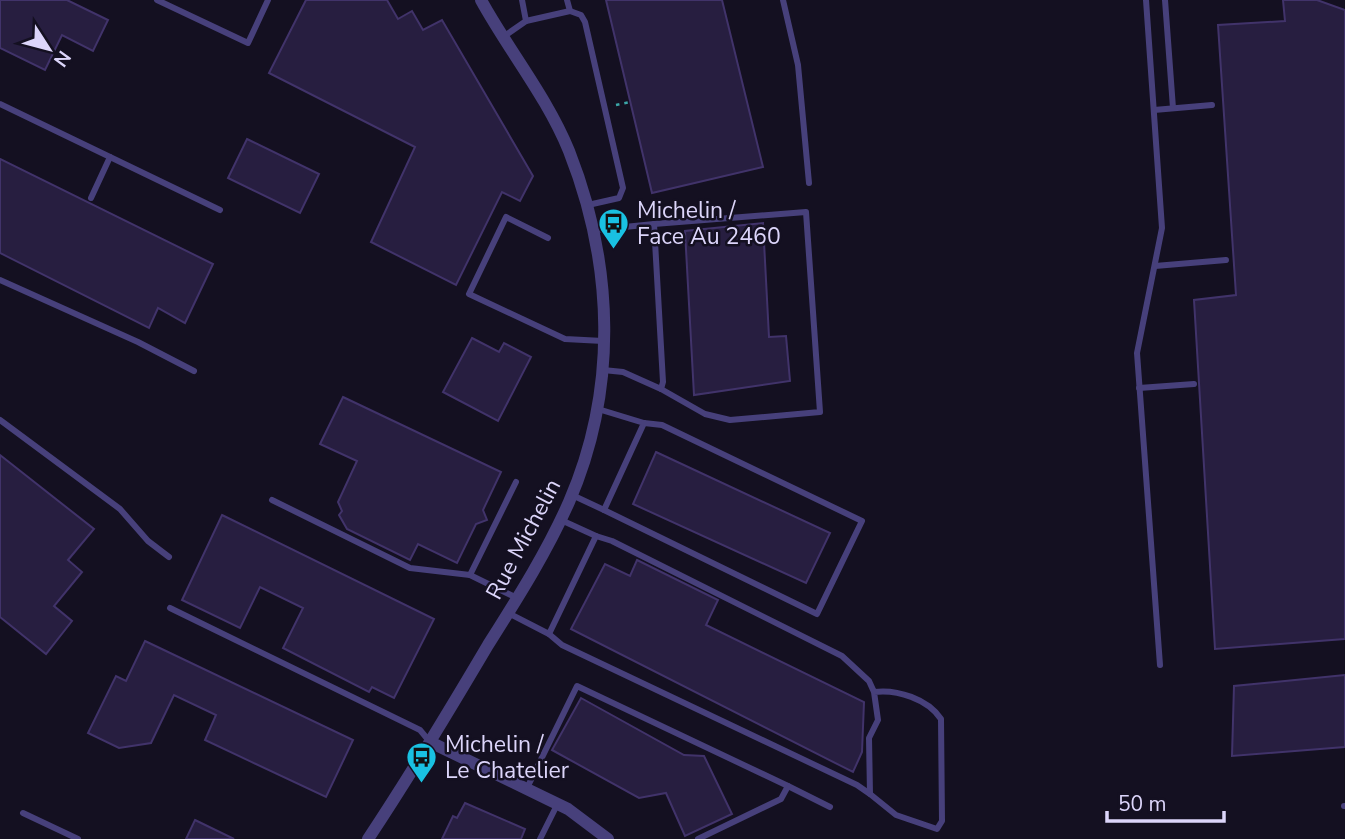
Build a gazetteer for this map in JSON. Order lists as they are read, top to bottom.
{
  "streets": {
    "street": ["Rue Michelin"]
  },
  "places": {
    "bus stop": ["Michelin / Face Au 2460", "Michelin / Le Chatelier"]
  },
  "scale_bar": "50 m",
  "north": "bottom right"
}
